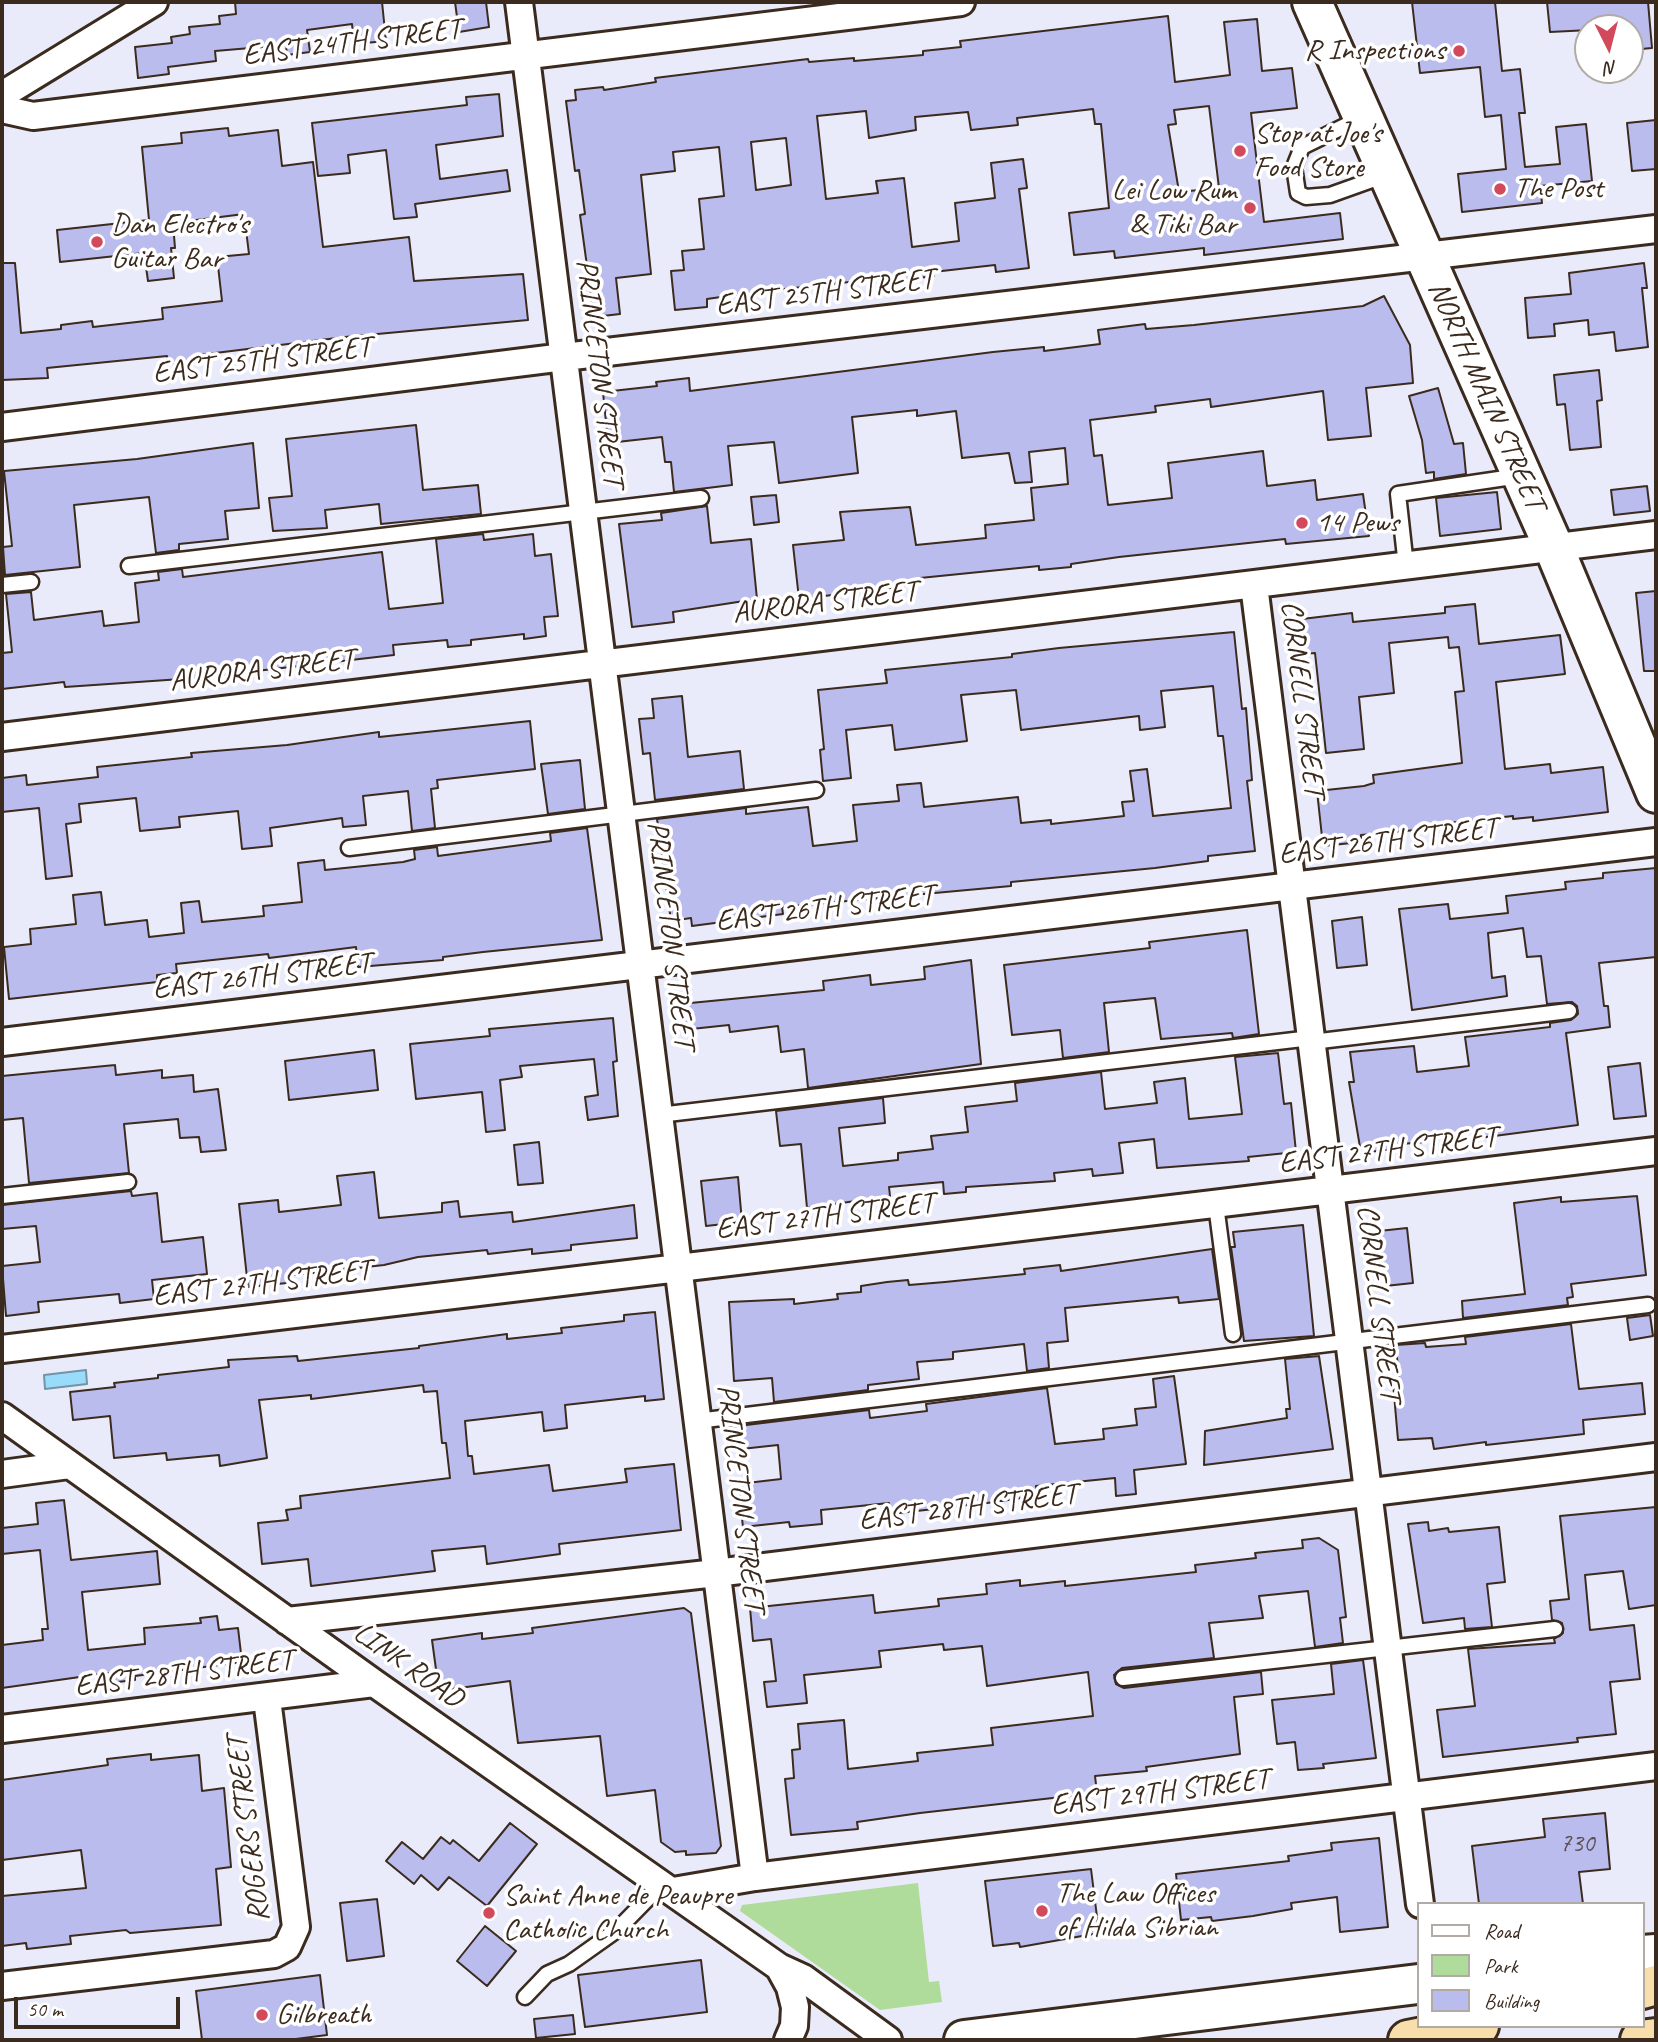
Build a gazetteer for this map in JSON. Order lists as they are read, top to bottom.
{
  "streets": {
    "main road": ["NORTH MAIN STREET"],
    "street": [
      "EAST 24TH STREET",
      "EAST 25TH STREET",
      "PRINCETON STREET",
      "AURORA STREET",
      "CORNELL STREET",
      "EAST 26TH STREET",
      "EAST 27TH STREET",
      "EAST 28TH STREET",
      "LINK ROAD",
      "EAST 29TH STREET",
      "ROGERS STREET"
    ]
  },
  "crossings": [
    ["EAST 24TH STREET", "PRINCETON STREET"],
    ["EAST 25TH STREET", "PRINCETON STREET"],
    ["EAST 25TH STREET", "NORTH MAIN STREET"],
    ["PRINCETON STREET", "AURORA STREET"],
    ["PRINCETON STREET", "EAST 26TH STREET"],
    ["PRINCETON STREET", "EAST 27TH STREET"],
    ["PRINCETON STREET", "EAST 28TH STREET"],
    ["PRINCETON STREET", "EAST 29TH STREET"],
    ["NORTH MAIN STREET", "AURORA STREET"],
    ["AURORA STREET", "CORNELL STREET"],
    ["CORNELL STREET", "EAST 26TH STREET"],
    ["CORNELL STREET", "EAST 27TH STREET"],
    ["CORNELL STREET", "EAST 28TH STREET"],
    ["CORNELL STREET", "EAST 29TH STREET"],
    ["EAST 28TH STREET", "LINK ROAD"],
    ["EAST 28TH STREET", "ROGERS STREET"],
    ["LINK ROAD", "EAST 29TH STREET"]
  ],
  "places": [
    "R Inspections",
    "Stop at Joe's Food Store",
    "The Post",
    "Lei Low Rum & Tiki Bar",
    "Dan Electro's Guitar Bar",
    "14 Pews",
    "The Law Offices of Hilda Sibrian",
    "Saint Anne de Peaupre Catholic Church",
    "Gilbreath"
  ],
  "house_numbers": ["730"],
  "legend": ["Road", "Park", "Building"],
  "scale_bar": "50 m",
  "north": "bottom"
}
